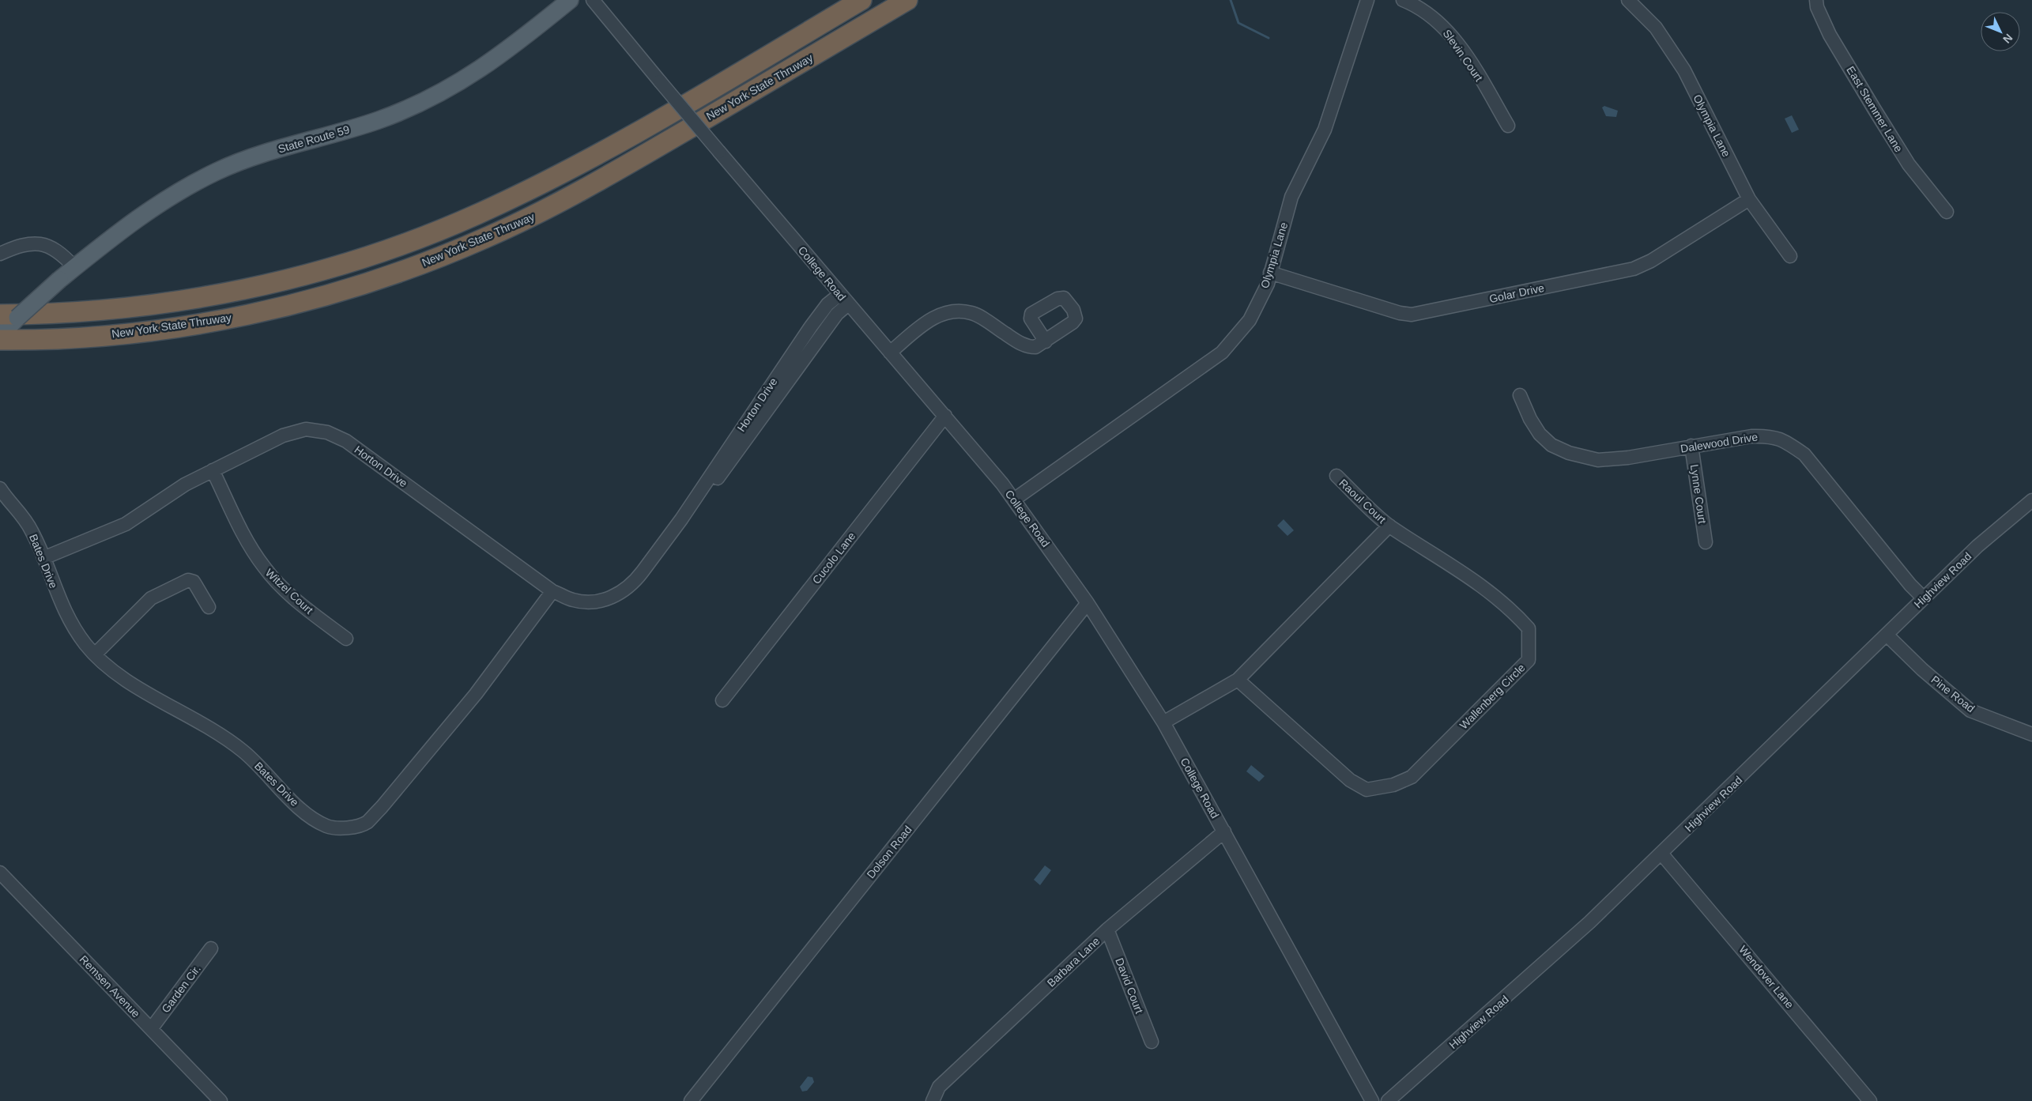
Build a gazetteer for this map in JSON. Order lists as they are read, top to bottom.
{
  "streets": {
    "highway": ["New York State Thruway"],
    "main road": ["State Route 59"],
    "street": [
      "Slevin Court",
      "East Stemmer Lane",
      "Olympia Lane",
      "College Road",
      "Golar Drive",
      "Horton Drive",
      "Dalewood Drive",
      "Lynne Court",
      "Raoul Court",
      "Cucolo Lane",
      "Bates Drive",
      "Highview Road",
      "Witzel Court",
      "Pine Road",
      "Wallenberg Circle",
      "Dolson Road",
      "Barbara Lane",
      "Wendover Lane",
      "David Court",
      "Remsen Avenue",
      "Garden Cir."
    ]
  },
  "crossings": [
    ["Olympia Lane", "College Road"],
    ["Olympia Lane", "Golar Drive"],
    ["College Road", "Horton Drive"],
    ["College Road", "Cucolo Lane"],
    ["College Road", "Dolson Road"],
    ["College Road", "Barbara Lane"],
    ["Horton Drive", "Bates Drive"],
    ["Horton Drive", "Witzel Court"],
    ["Dalewood Drive", "Lynne Court"],
    ["Dalewood Drive", "Highview Road"],
    ["Raoul Court", "Wallenberg Circle"],
    ["Highview Road", "Pine Road"],
    ["Highview Road", "Wendover Lane"],
    ["Barbara Lane", "David Court"],
    ["Remsen Avenue", "Garden Cir."]
  ],
  "north": "bottom right"
}
